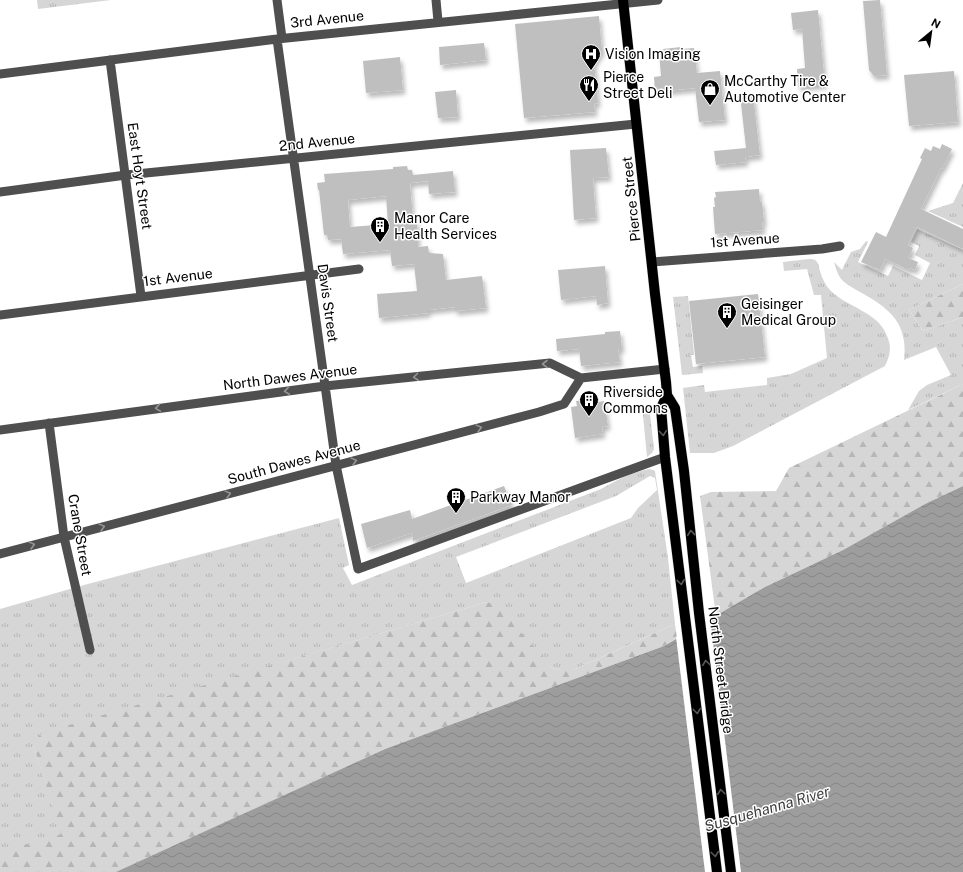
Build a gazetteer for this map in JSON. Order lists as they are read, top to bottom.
{
  "streets": {
    "main road": ["Pierce Street", "North Street Bridge"],
    "street": [
      "3rd Avenue",
      "2nd Avenue",
      "East Hoyt Street",
      "1st Avenue",
      "Davis Street",
      "North Dawes Avenue",
      "South Dawes Avenue",
      "Crane Street"
    ]
  },
  "crossings": [
    ["3rd Avenue", "East Hoyt Street"],
    ["3rd Avenue", "Pierce Street"],
    ["3rd Avenue", "Davis Street"],
    ["2nd Avenue", "East Hoyt Street"],
    ["2nd Avenue", "Pierce Street"],
    ["2nd Avenue", "Davis Street"],
    ["East Hoyt Street", "1st Avenue"],
    ["Pierce Street", "1st Avenue"],
    ["Pierce Street", "Davis Street"],
    ["Pierce Street", "North Street Bridge"],
    ["1st Avenue", "Davis Street"],
    ["Davis Street", "North Dawes Avenue"],
    ["Davis Street", "South Dawes Avenue"],
    ["North Dawes Avenue", "South Dawes Avenue"],
    ["North Dawes Avenue", "Crane Street"],
    ["South Dawes Avenue", "Crane Street"]
  ],
  "one_way": ["North Dawes Avenue", "South Dawes Avenue"],
  "water": ["Susquehanna River"],
  "places": {
    "hospital": ["Vision Imaging"],
    "restaurant": ["Pierce Street Deli"],
    "shop": ["McCarthy Tire & Automotive Center"],
    "building": [
      "Manor Care Health Services",
      "Geisinger Medical Group",
      "Riverside Commons",
      "Parkway Manor"
    ]
  },
  "north": "top right"
}
